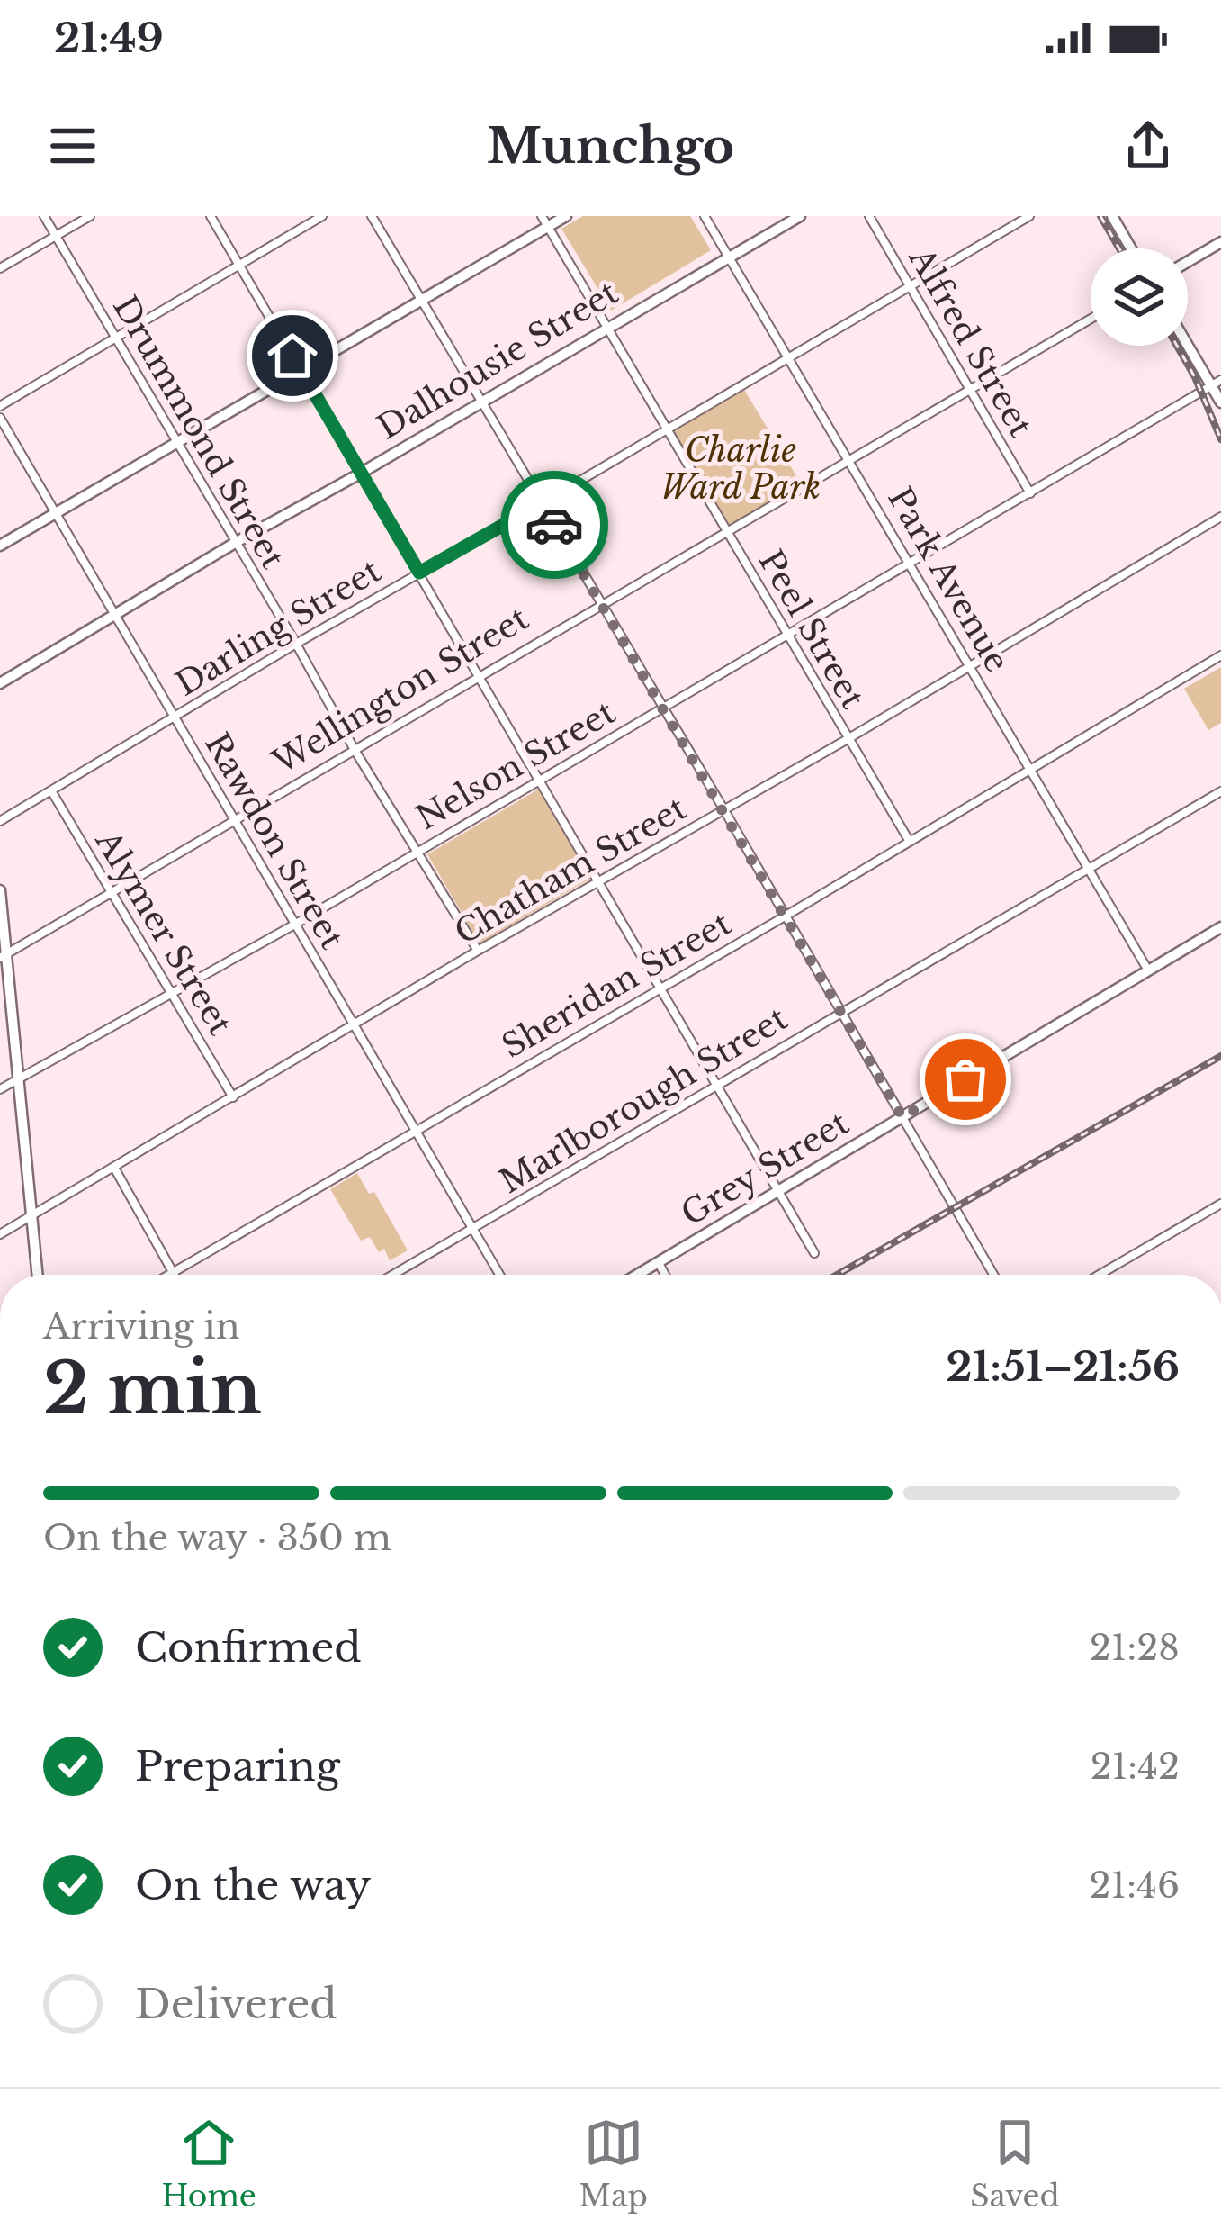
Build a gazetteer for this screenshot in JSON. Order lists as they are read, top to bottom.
{
  "streets": {
    "main road": ["Dalhousie Street", "Grey Street"],
    "street": [
      "Alfred Street",
      "Drummond Street",
      "Park Avenue",
      "Darling Street",
      "Peel Street",
      "Wellington Street",
      "Nelson Street",
      "Rawdon Street",
      "Chatham Street",
      "Alymer Street",
      "Sheridan Street",
      "Marlborough Street"
    ]
  },
  "crossings": [
    ["Alfred Street", "Darling Street"],
    ["Alfred Street", "Wellington Street"],
    ["Alfred Street", "Nelson Street"],
    ["Dalhousie Street", "Drummond Street"],
    ["Dalhousie Street", "Park Avenue"],
    ["Dalhousie Street", "Peel Street"],
    ["Dalhousie Street", "Rawdon Street"],
    ["Drummond Street", "Darling Street"],
    ["Drummond Street", "Wellington Street"],
    ["Drummond Street", "Nelson Street"],
    ["Drummond Street", "Chatham Street"],
    ["Park Avenue", "Darling Street"],
    ["Park Avenue", "Wellington Street"],
    ["Park Avenue", "Nelson Street"],
    ["Park Avenue", "Chatham Street"],
    ["Park Avenue", "Sheridan Street"],
    ["Park Avenue", "Marlborough Street"],
    ["Park Avenue", "Grey Street"],
    ["Darling Street", "Peel Street"],
    ["Darling Street", "Rawdon Street"],
    ["Darling Street", "Alymer Street"],
    ["Peel Street", "Wellington Street"],
    ["Peel Street", "Nelson Street"],
    ["Peel Street", "Chatham Street"],
    ["Peel Street", "Sheridan Street"],
    ["Wellington Street", "Rawdon Street"],
    ["Wellington Street", "Alymer Street"],
    ["Nelson Street", "Rawdon Street"],
    ["Nelson Street", "Alymer Street"],
    ["Rawdon Street", "Chatham Street"],
    ["Rawdon Street", "Sheridan Street"],
    ["Rawdon Street", "Marlborough Street"],
    ["Chatham Street", "Alymer Street"]
  ],
  "parks": ["Charlie Ward Park"],
  "page": {
    "status": "21:49",
    "header": "Munchgo",
    "heading": ["2 min", "Arriving in", "21:51–21:56"],
    "bar": "On the way · 350 m",
    "list": [
      ["Confirmed", "21:28"],
      ["Preparing", "21:42"],
      ["On the way", "21:46"],
      "Delivered"
    ],
    "tabs": ["Home", "Map", "Saved"]
  }
}
